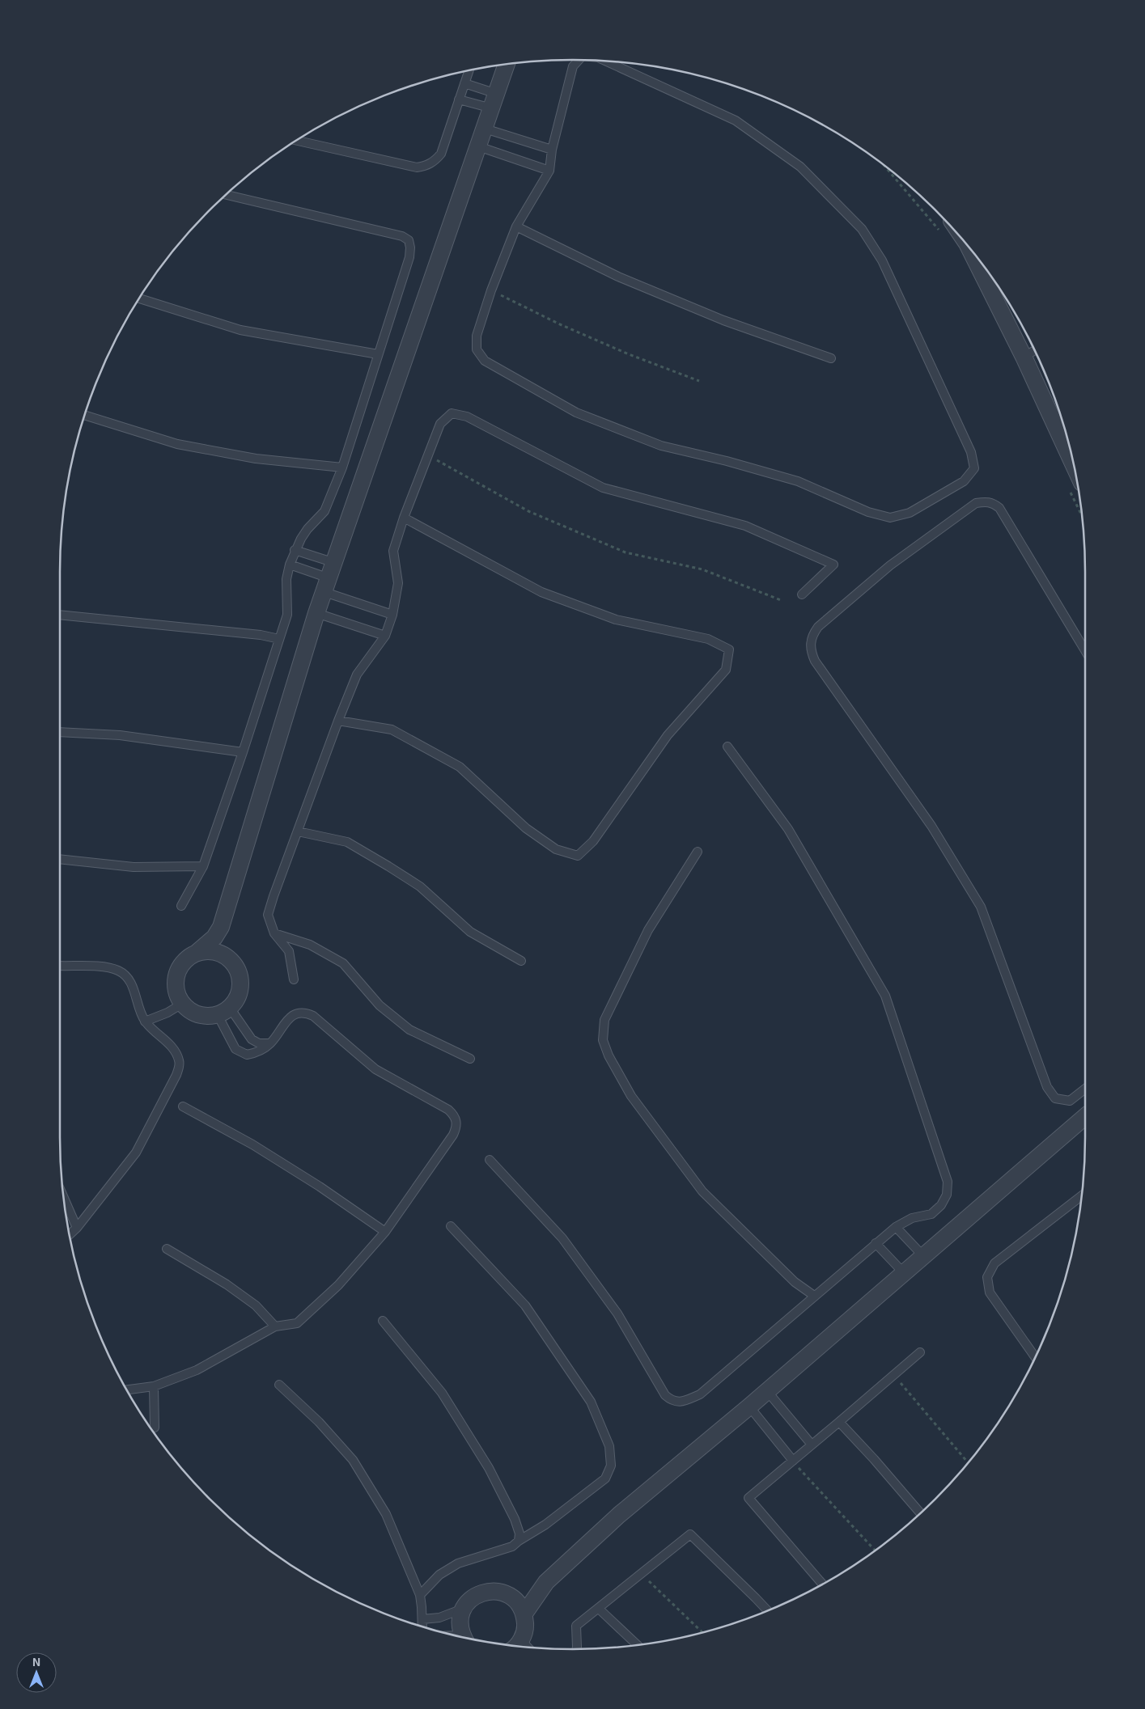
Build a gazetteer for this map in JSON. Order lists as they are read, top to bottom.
{
  "north": "top"
}
